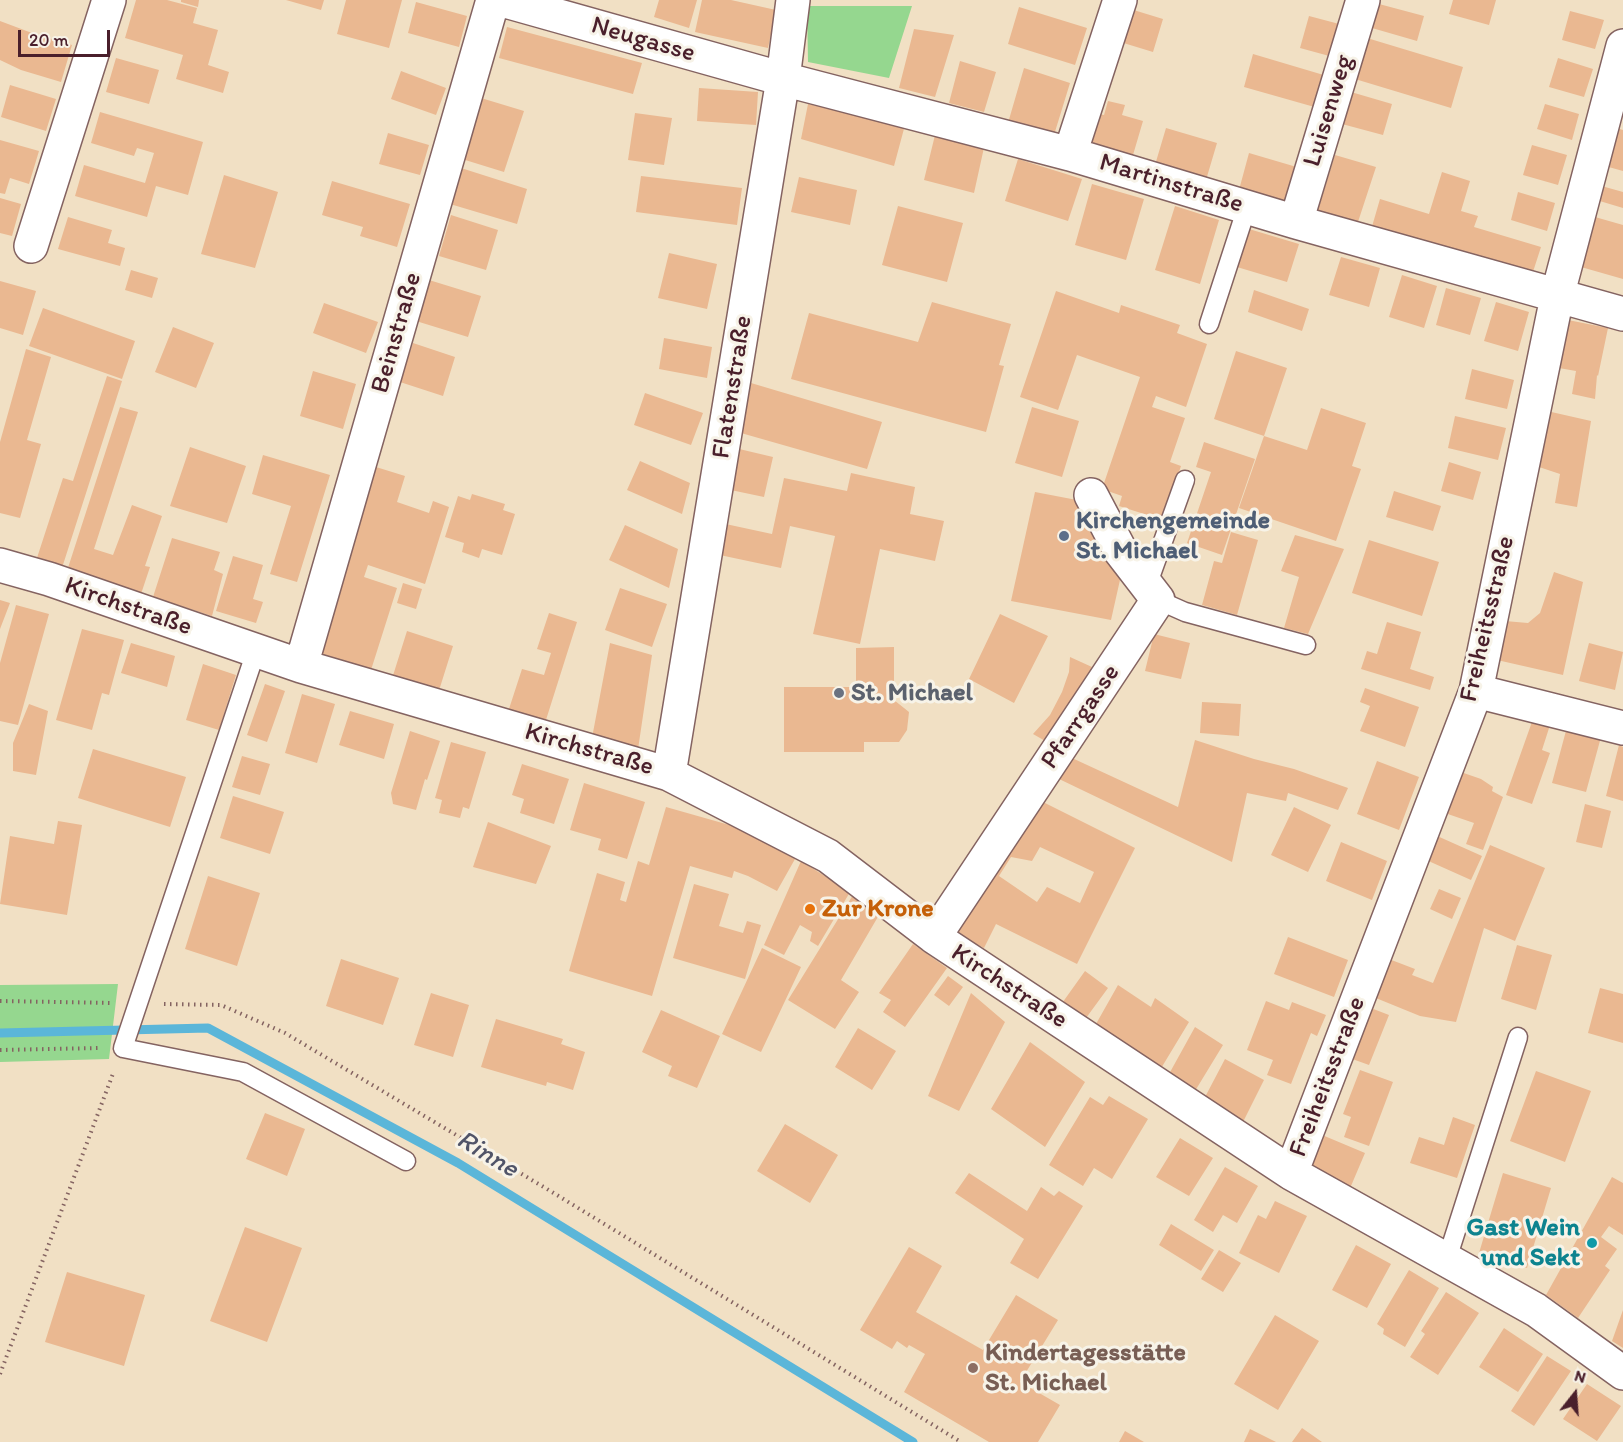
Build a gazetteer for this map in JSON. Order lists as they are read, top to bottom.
{
  "streets": {
    "street": [
      "Neugasse",
      "Luisenweg",
      "Martinstraße",
      "Beinstraße",
      "Flatenstraße",
      "Kirchstraße",
      "Freiheitsstraße",
      "Pfarrgasse"
    ]
  },
  "crossings": [
    ["Neugasse", "Martinstraße"],
    ["Neugasse", "Flatenstraße"],
    ["Luisenweg", "Martinstraße"],
    ["Martinstraße", "Flatenstraße"],
    ["Martinstraße", "Freiheitsstraße"],
    ["Beinstraße", "Kirchstraße"],
    ["Flatenstraße", "Kirchstraße"],
    ["Kirchstraße", "Freiheitsstraße"],
    ["Kirchstraße", "Pfarrgasse"]
  ],
  "water": ["Rinne"],
  "places": [
    "Kirchengemeinde St. Michael",
    "St. Michael",
    "Zur Krone",
    "Gast Wein und Sekt",
    "Kindertagesstätte St. Michael"
  ],
  "scale_bar": "20 m",
  "north": "top"
}
